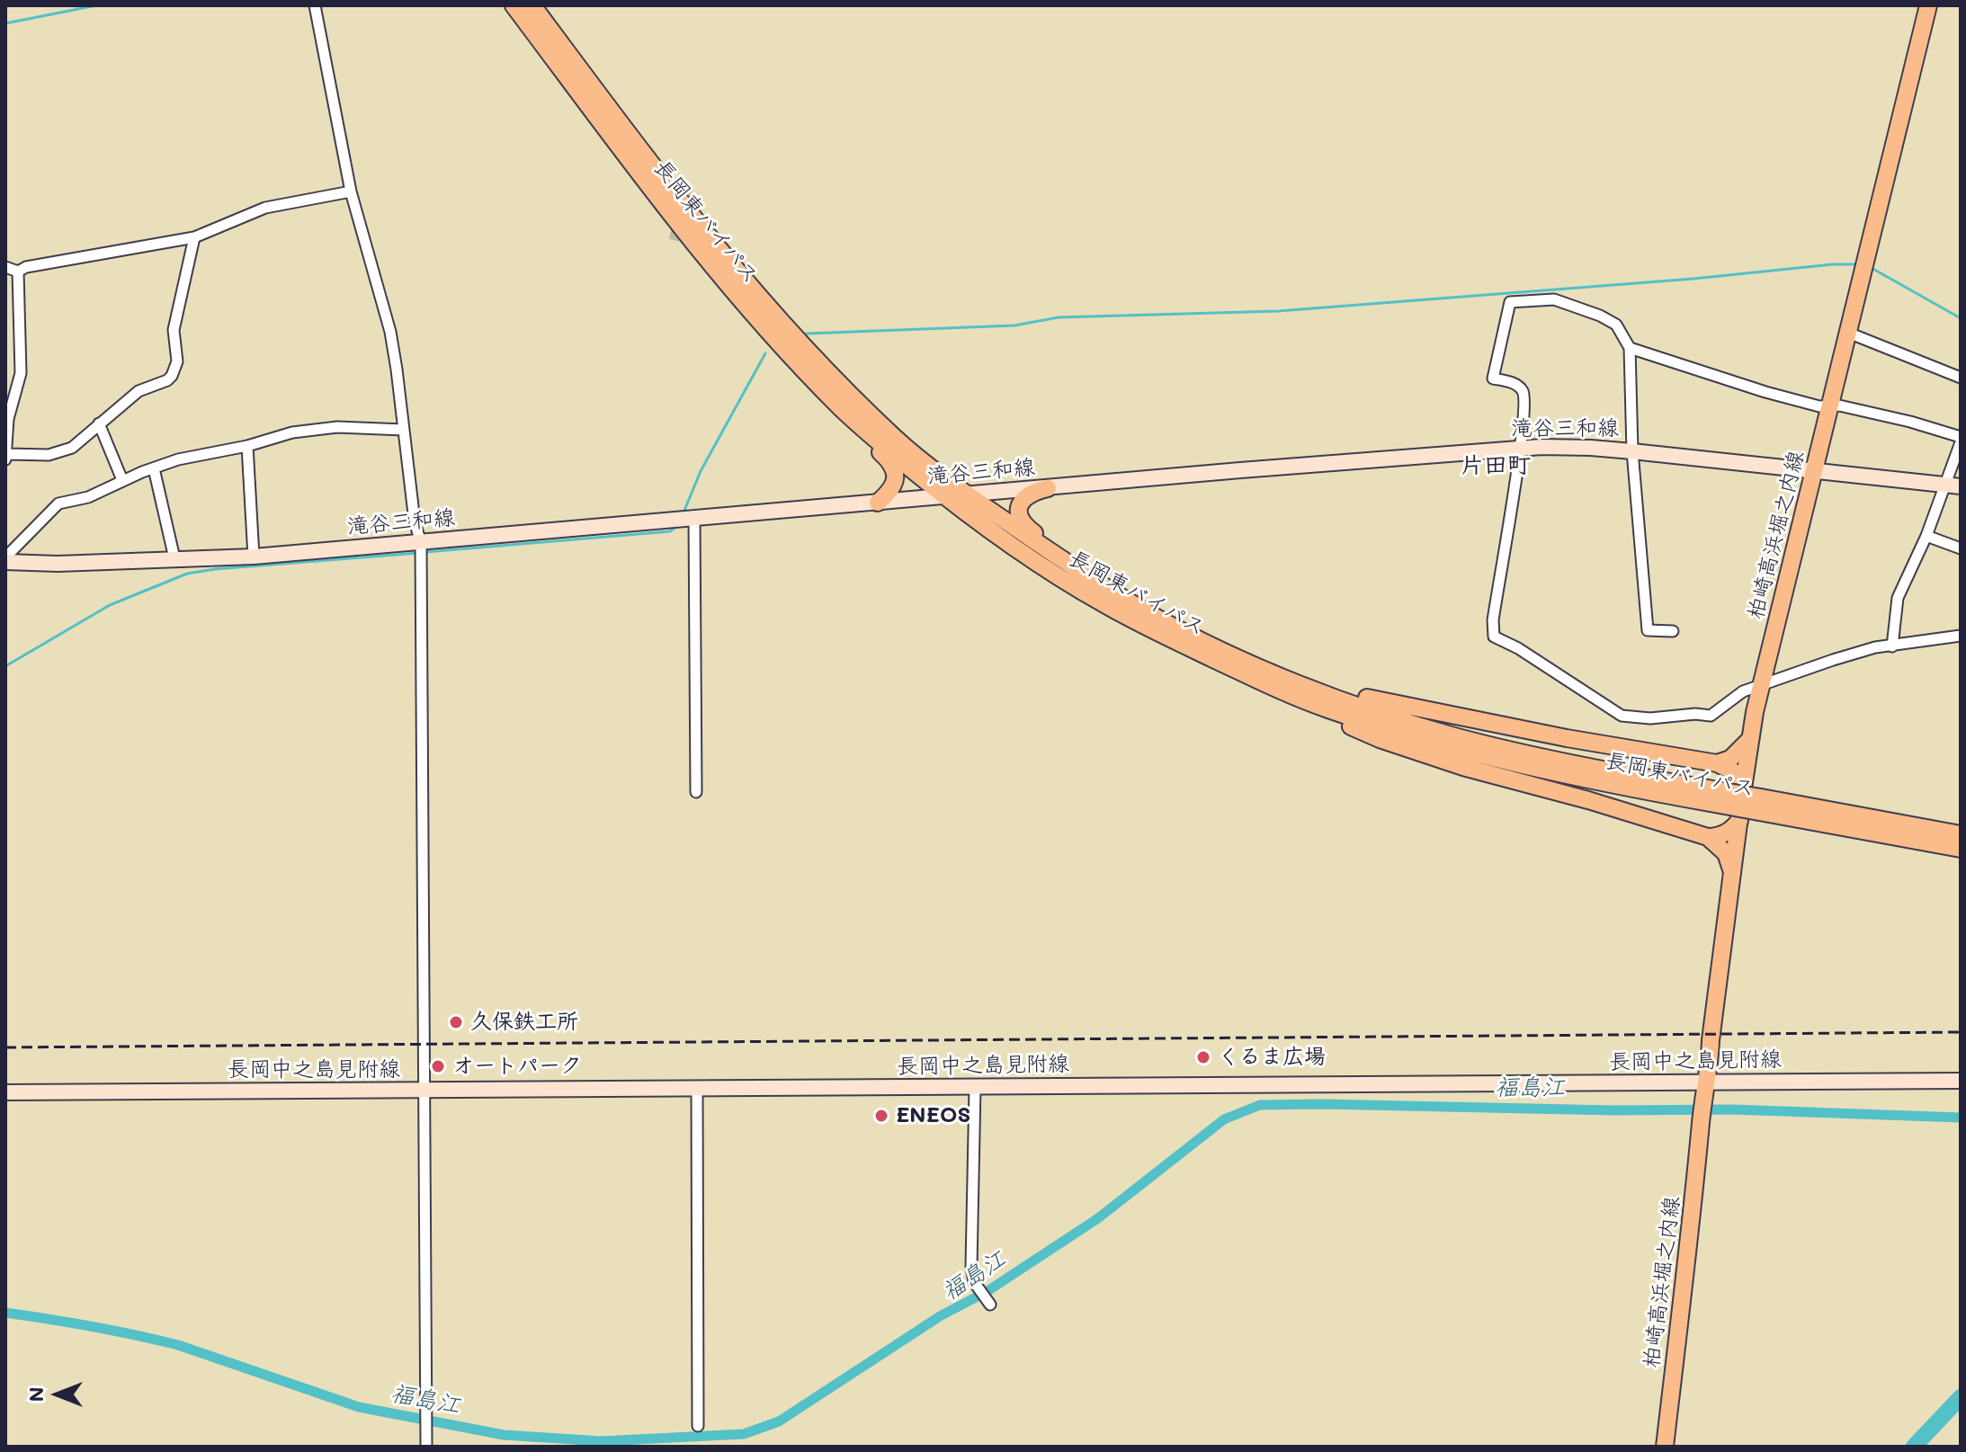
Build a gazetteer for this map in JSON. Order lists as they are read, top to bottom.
{
  "streets": {
    "main road": [
      "長岡東バイパス",
      "滝谷三和線",
      "柏崎高浜堀之内線",
      "長岡中之島見附線"
    ]
  },
  "crossings": [
    ["長岡東バイパス", "滝谷三和線"],
    ["滝谷三和線", "柏崎高浜堀之内線"],
    ["柏崎高浜堀之内線", "長岡中之島見附線"]
  ],
  "districts": ["片田町"],
  "water": ["福島江"],
  "places": [
    "久保鉄工所",
    "くるま広場",
    "オートパーク",
    "ENEOS"
  ],
  "north": "left"
}
